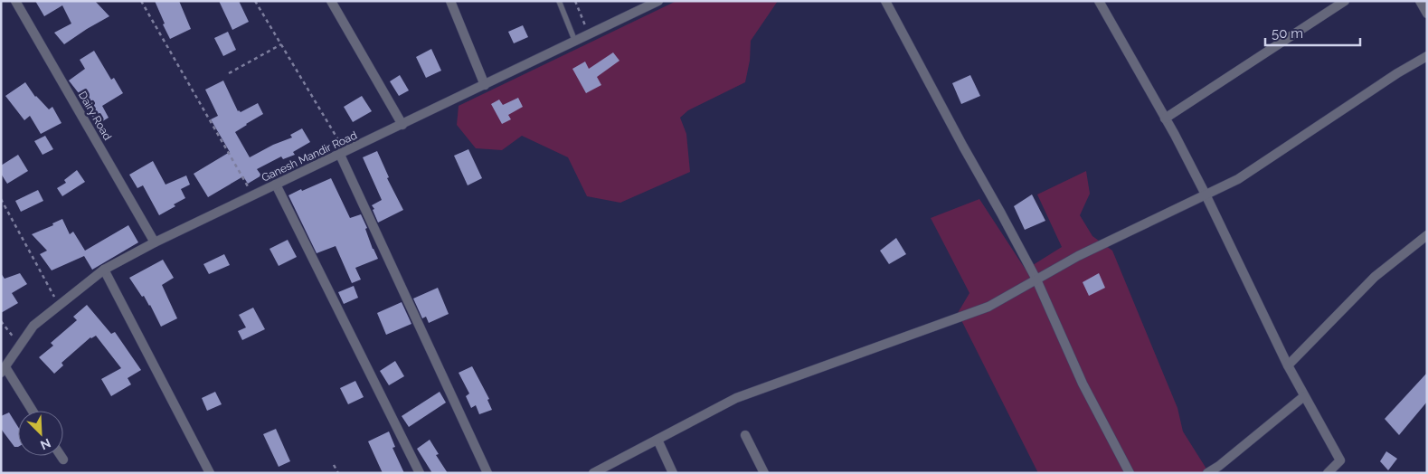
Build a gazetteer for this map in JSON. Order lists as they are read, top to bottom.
{
  "streets": {
    "street": ["Dairy Road", "Ganesh Mandir Road"]
  },
  "crossings": [
    ["Dairy Road", "Ganesh Mandir Road"]
  ],
  "scale_bar": "50 m",
  "north": "bottom right"
}
